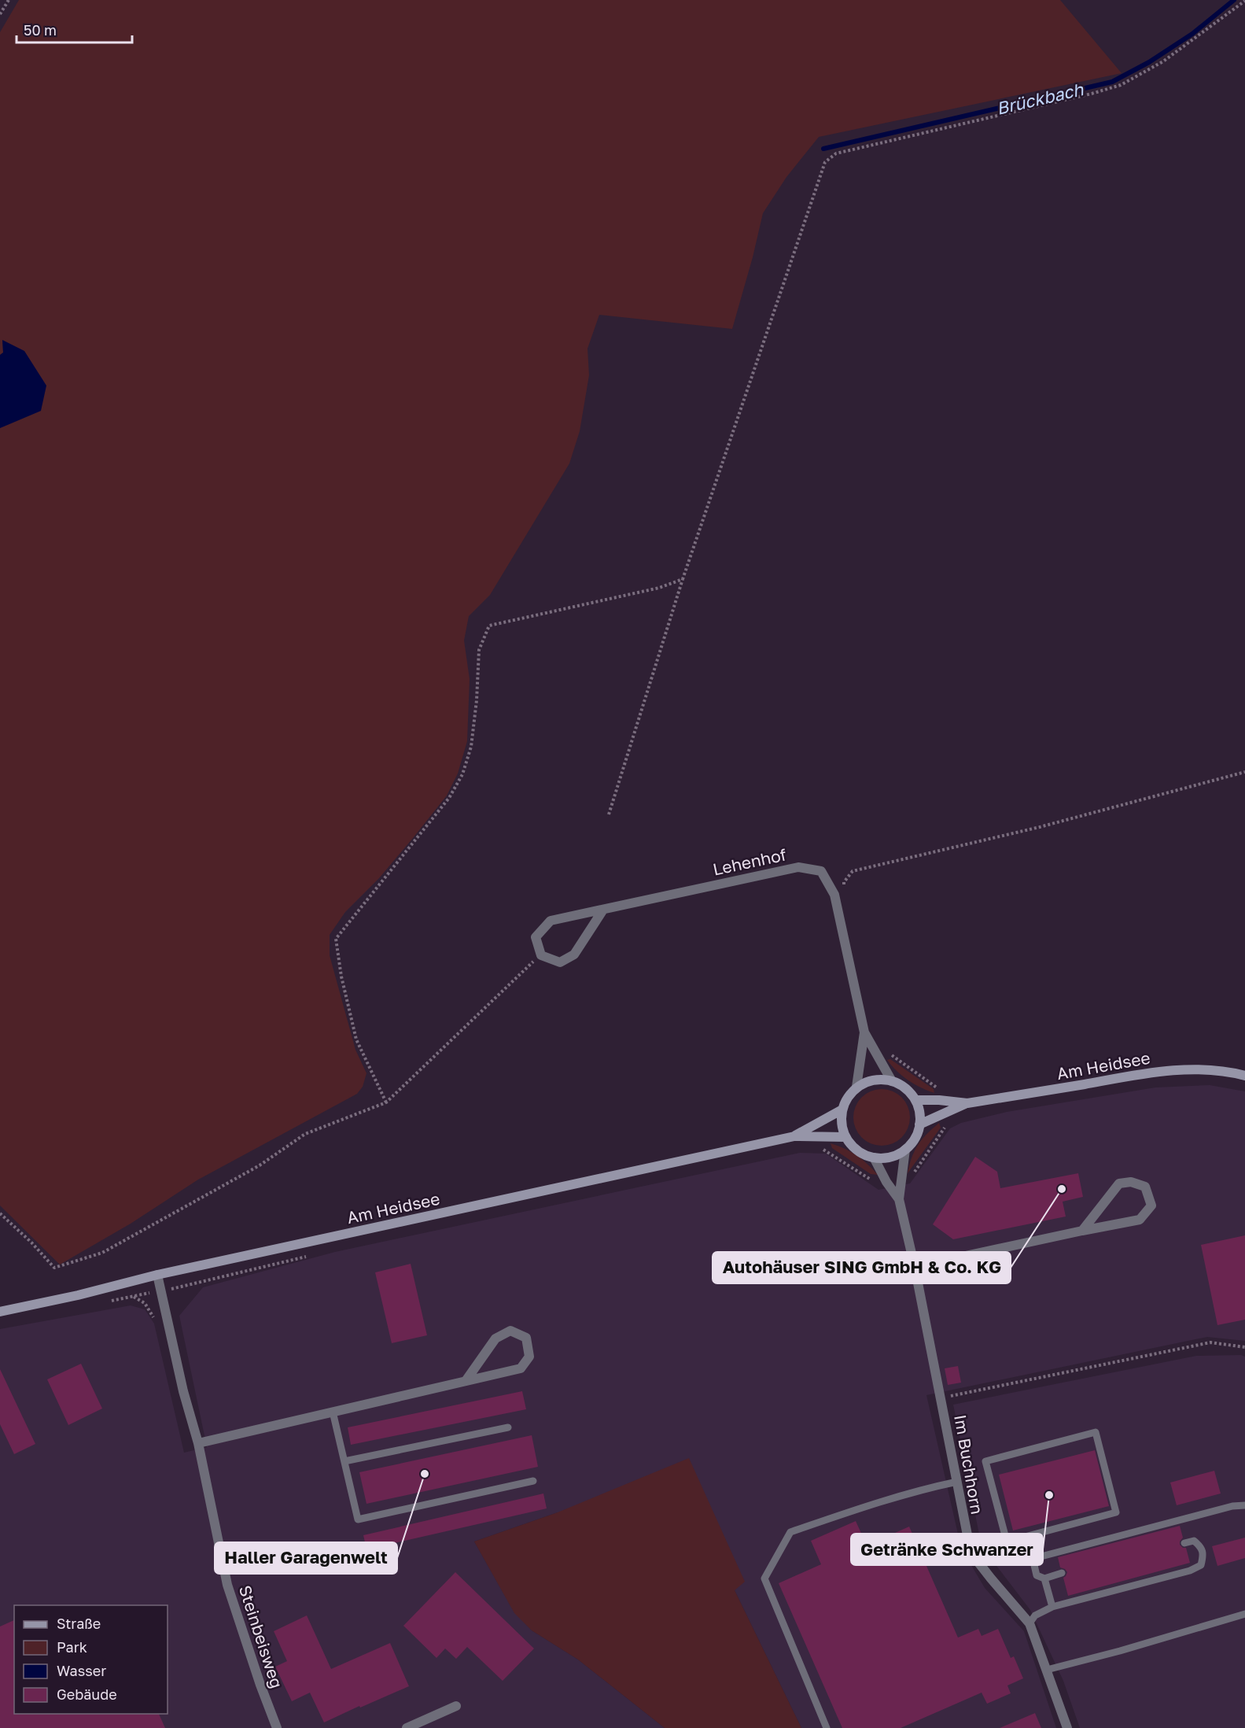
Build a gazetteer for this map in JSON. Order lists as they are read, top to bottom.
{
  "streets": {
    "main road": ["Am Heidsee"],
    "street": ["Lehenhof", "Im Buchhorn", "Steinbeisweg"]
  },
  "crossings": [
    ["Lehenhof", "Am Heidsee"],
    ["Lehenhof", "Im Buchhorn"],
    ["Am Heidsee", "Im Buchhorn"],
    ["Am Heidsee", "Steinbeisweg"]
  ],
  "water": ["Brückbach"],
  "places": ["Autohäuser SING GmbH & Co. KG", "Haller Garagenwelt", "Getränke Schwanzer"],
  "legend": [
    "Straße",
    "Park",
    "Wasser",
    "Gebäude"
  ],
  "scale_bar": "50 m"
}
